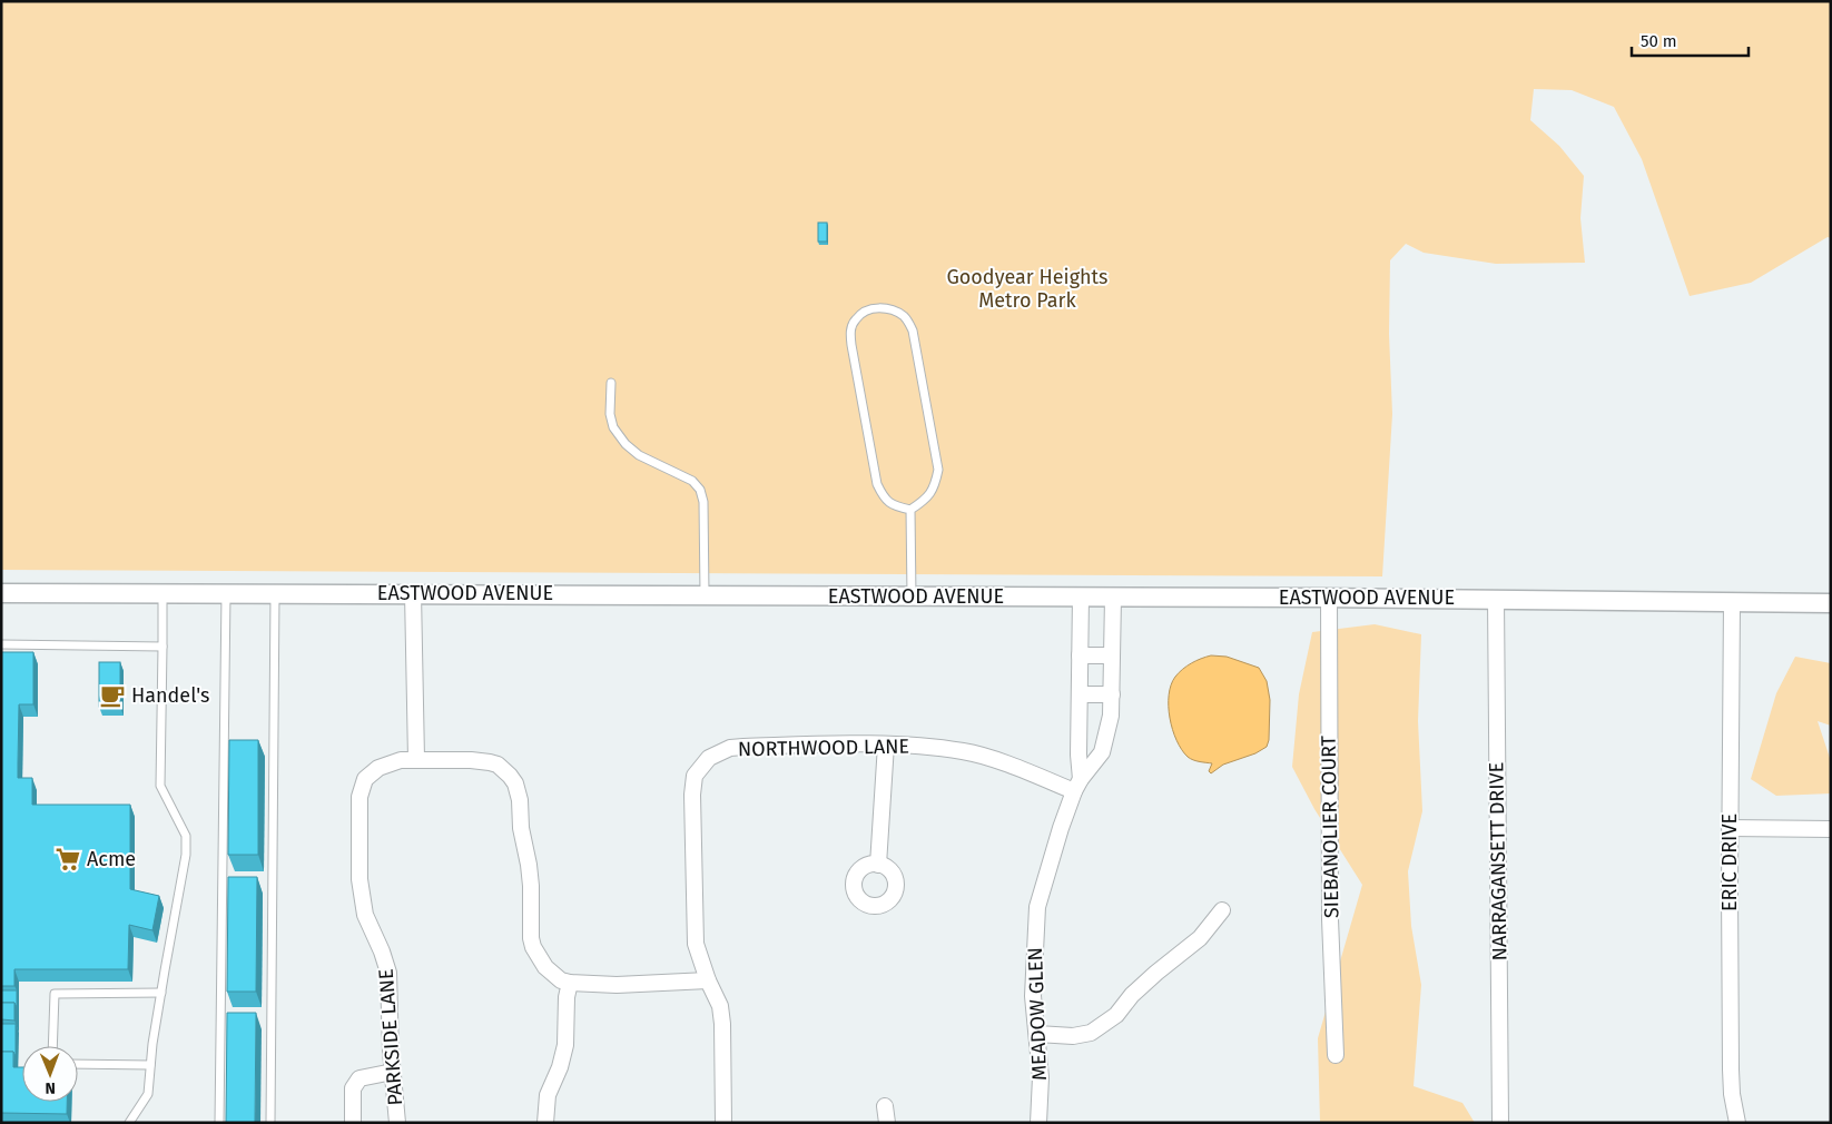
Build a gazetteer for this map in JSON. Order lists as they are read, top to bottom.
{
  "streets": {
    "street": [
      "EASTWOOD AVENUE",
      "NORTHWOOD LANE",
      "SIEBANOLIER COURT",
      "NARRAGANSETT DRIVE",
      "ERIC DRIVE",
      "MEADOW GLEN",
      "PARKSIDE LANE"
    ]
  },
  "crossings": [
    ["EASTWOOD AVENUE", "SIEBANOLIER COURT"],
    ["EASTWOOD AVENUE", "NARRAGANSETT DRIVE"],
    ["EASTWOOD AVENUE", "ERIC DRIVE"],
    ["EASTWOOD AVENUE", "MEADOW GLEN"],
    ["NORTHWOOD LANE", "MEADOW GLEN"]
  ],
  "parks": ["Goodyear Heights Metro Park"],
  "places": {
    "cafe": ["Handel's"],
    "supermarket": ["Acme"]
  },
  "scale_bar": "50 m",
  "north": "bottom"
}
